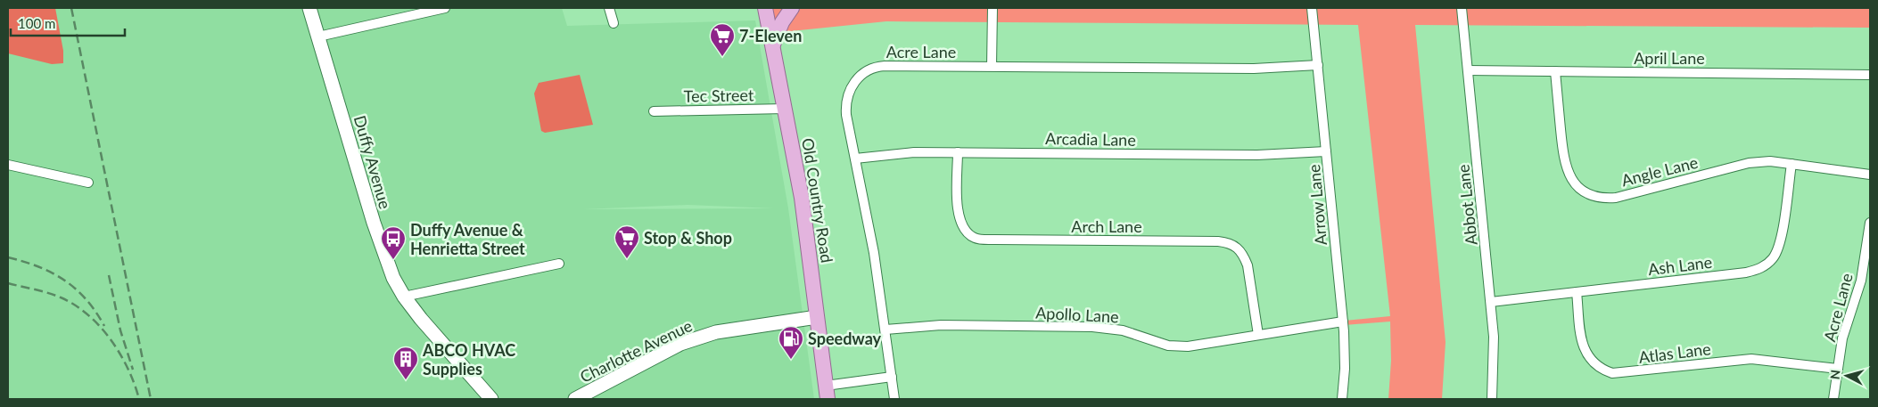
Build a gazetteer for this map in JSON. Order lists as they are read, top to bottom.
{
  "streets": {
    "main road": ["Old Country Road"],
    "street": [
      "Acre Lane",
      "April Lane",
      "Tec Street",
      "Arcadia Lane",
      "Duffy Avenue",
      "Angle Lane",
      "Arrow Lane",
      "Abbot Lane",
      "Arch Lane",
      "Ash Lane",
      "Apollo Lane",
      "Charlotte Avenue",
      "Atlas Lane"
    ]
  },
  "crossings": [
    ["Acre Lane", "Arcadia Lane"],
    ["Acre Lane", "Arrow Lane"],
    ["Acre Lane", "Apollo Lane"],
    ["Acre Lane", "Atlas Lane"],
    ["April Lane", "Angle Lane"],
    ["April Lane", "Abbot Lane"],
    ["Tec Street", "Old Country Road"],
    ["Arcadia Lane", "Arrow Lane"],
    ["Arcadia Lane", "Arch Lane"],
    ["Angle Lane", "Ash Lane"],
    ["Old Country Road", "Charlotte Avenue"],
    ["Arrow Lane", "Apollo Lane"],
    ["Abbot Lane", "Ash Lane"],
    ["Arch Lane", "Apollo Lane"],
    ["Ash Lane", "Atlas Lane"]
  ],
  "places": {
    "supermarket": ["7-Eleven", "Stop & Shop"],
    "bus stop": ["Duffy Avenue & Henrietta Street"],
    "fuel station": ["Speedway"],
    "building": ["ABCO HVAC Supplies"]
  },
  "scale_bar": "100 m",
  "north": "left"
}
